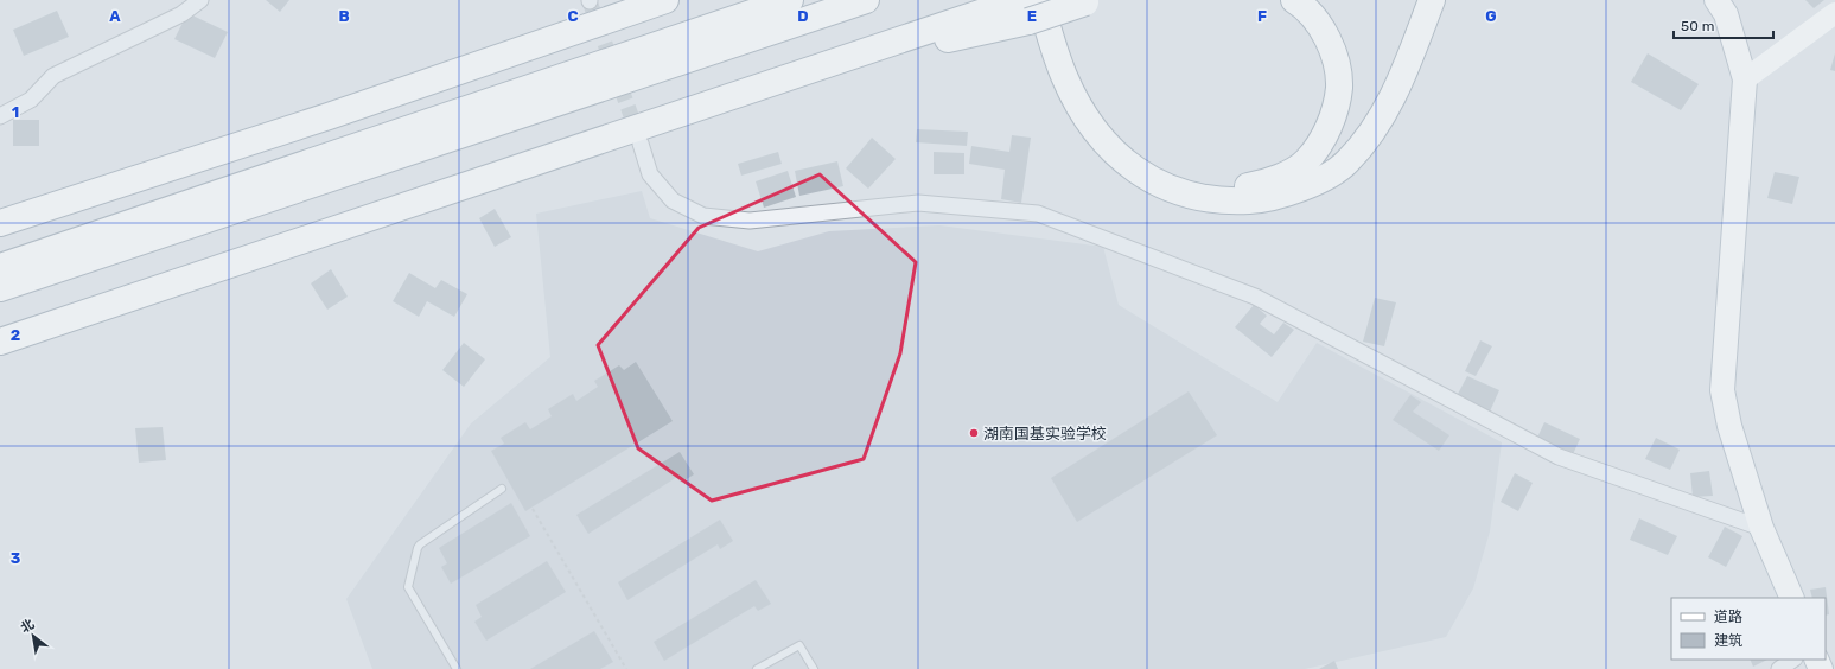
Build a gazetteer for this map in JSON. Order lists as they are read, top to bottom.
{
  "places": ["湖南国基实验学校"],
  "legend": ["道路", "建筑"],
  "scale_bar": "50 m",
  "north": "top left",
  "grid": {
    "columns": [
      "A",
      "B",
      "C",
      "D",
      "E",
      "F",
      "G"
    ],
    "rows": ["1", "2", "3"]
  }
}
